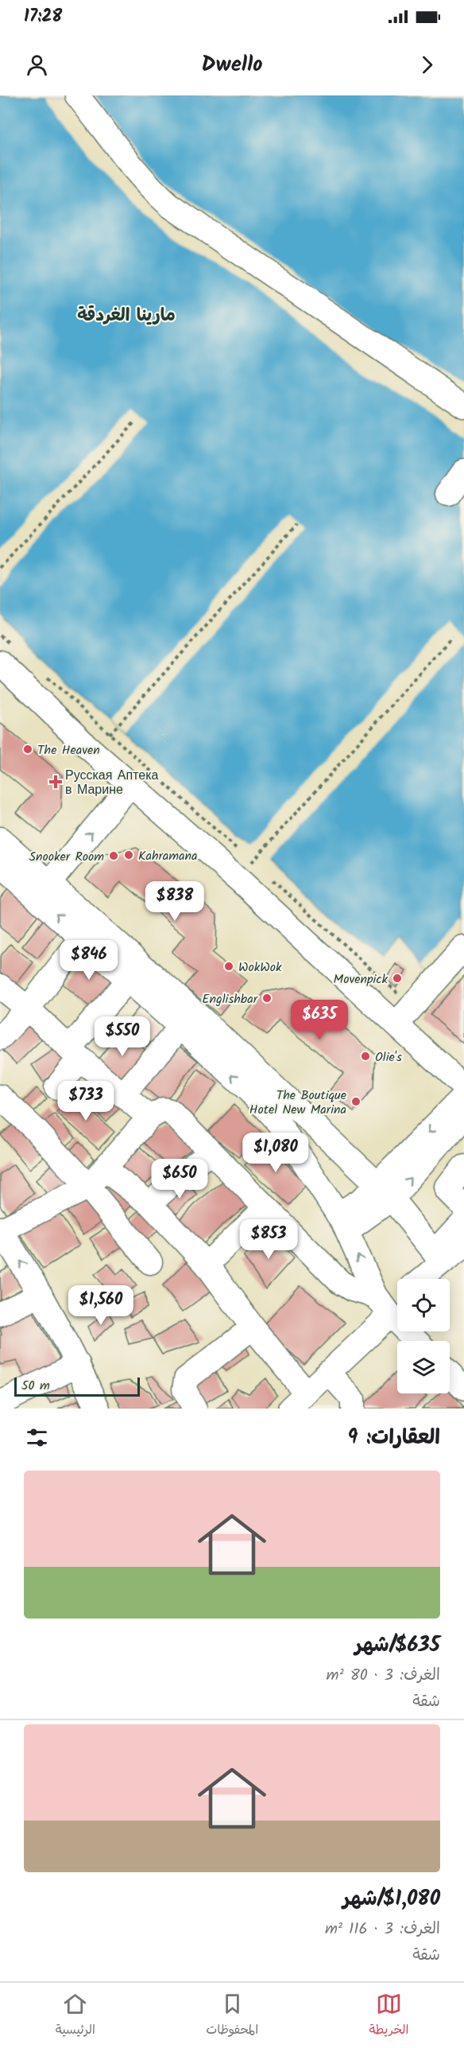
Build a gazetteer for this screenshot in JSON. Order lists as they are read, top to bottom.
{
  "districts": ["مارينا الغردقة"],
  "places": {
    "other": [
      "The Heaven",
      "Kahramana",
      "Snooker Room",
      "WokWok",
      "Movenpick",
      "Englishbar",
      "Olie's",
      "The Boutique Hotel New Marina"
    ],
    "health": ["Русская Аптека в Марине"]
  },
  "scale_bar": "50 m",
  "page": {
    "status": "17:28",
    "header": "Dwello",
    "price": [
      "$838",
      "$846",
      "$635",
      "$550",
      "$733",
      "$1,080",
      "$650",
      "$853",
      "$1,560"
    ],
    "scale": "50 m",
    "heading": "العقارات: 9",
    "list": [
      {
        "name": "$635/شهر",
        "note": "الغرف: 3 · 80 m² · شقة"
      },
      {
        "name": "$1,080/شهر",
        "note": "الغرف: 3 · 116 m² · شقة"
      }
    ],
    "tabs": ["الخريطة", "المحفوظات", "الرئيسية"]
  }
}
